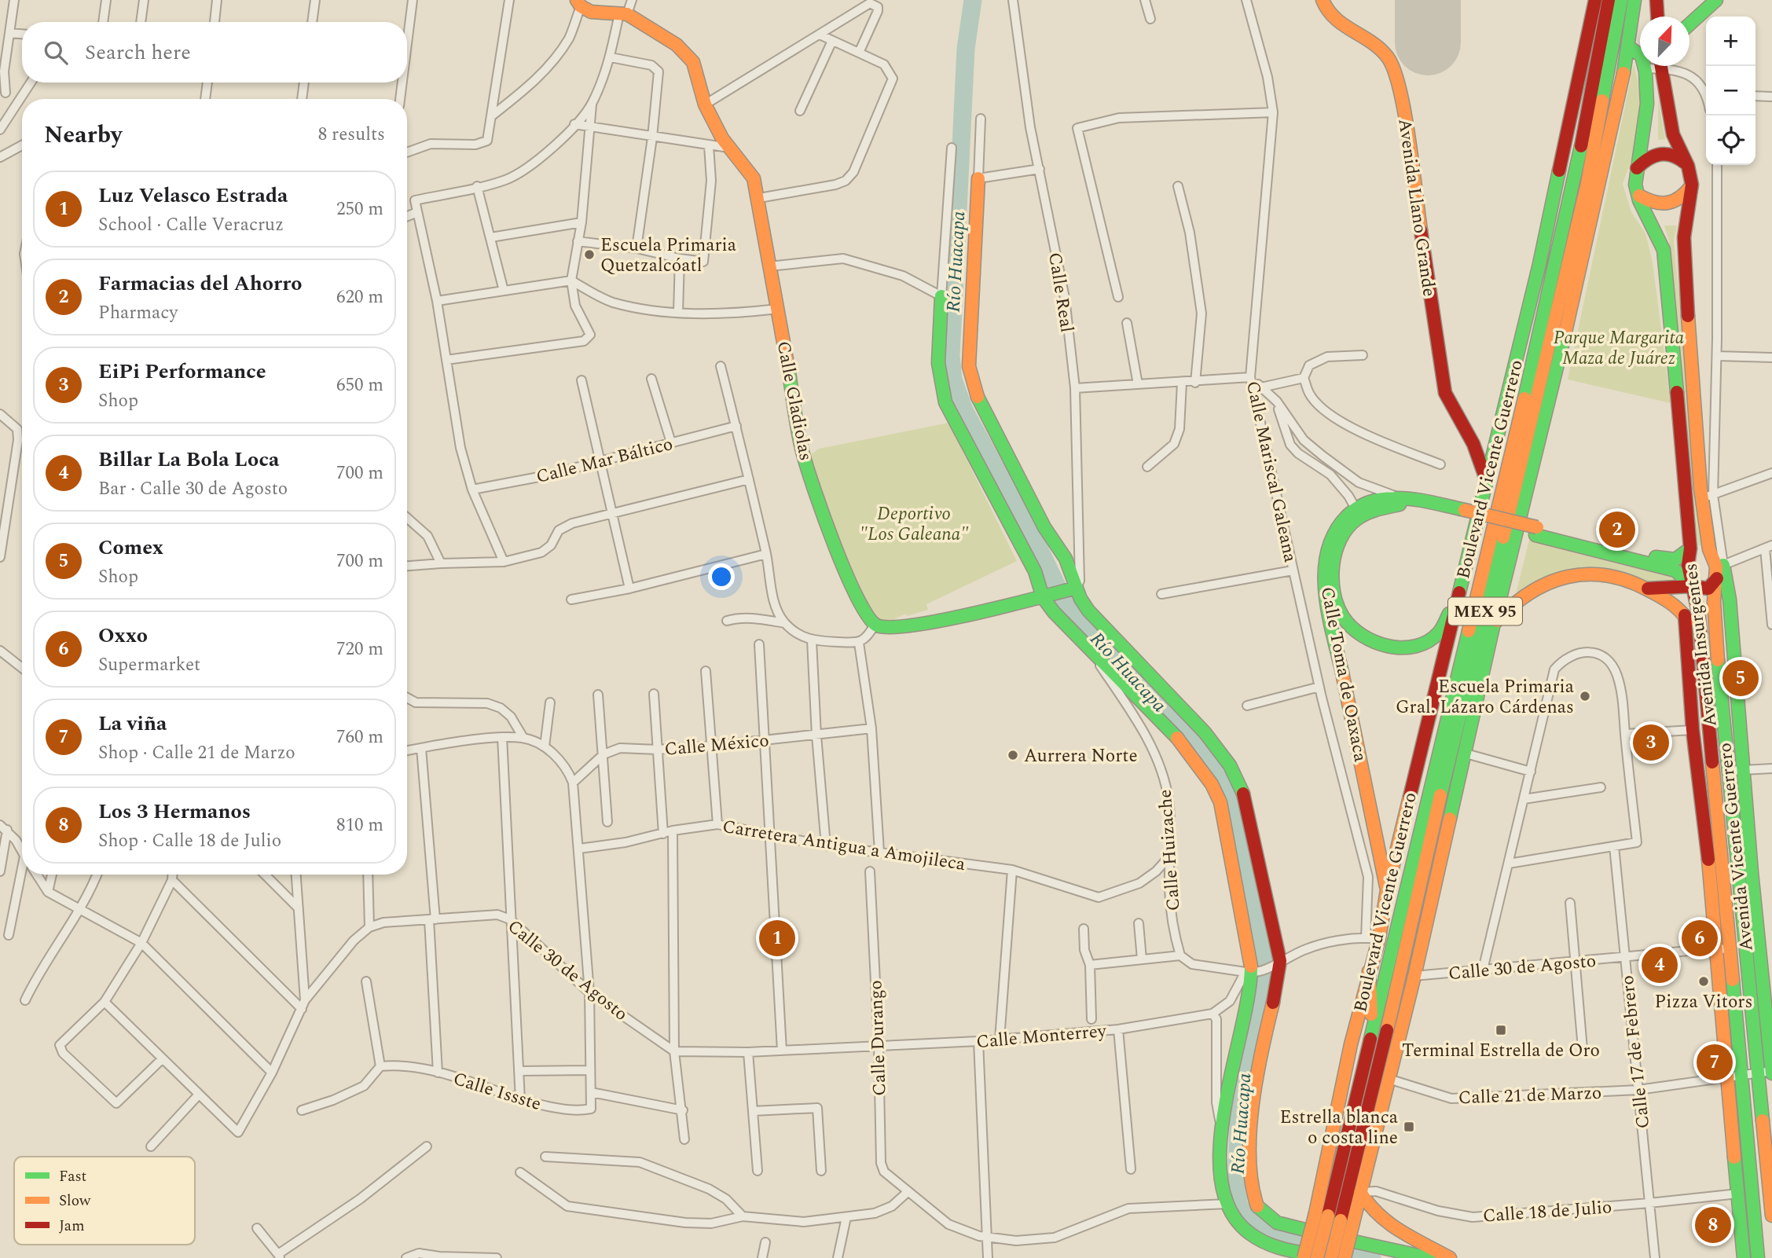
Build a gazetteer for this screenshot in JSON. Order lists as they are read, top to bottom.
{
  "streets": {
    "main road": [
      "Avenida Llano Grande",
      "Calle Gladiolas",
      "Boulevard Vicente Guerrero",
      "MEX 95",
      "Avenida Insurgentes",
      "Calle Toma de Oaxaca",
      "Avenida Vicente Guerrero"
    ],
    "street": [
      "Calle Real",
      "Calle Mar Báltico",
      "Calle Mariscal Galeana",
      "Calle México",
      "Carretera Antigua a Amojileca",
      "Calle Huizache",
      "Calle 30 de Agosto",
      "Calle Monterrey",
      "Calle Durango",
      "Calle 17 de Febrero",
      "Calle Issste",
      "Calle 21 de Marzo",
      "Calle 18 de Julio"
    ]
  },
  "crossings": [
    ["Avenida Llano Grande", "Boulevard Vicente Guerrero"],
    ["Boulevard Vicente Guerrero", "Calle Toma de Oaxaca"],
    ["Boulevard Vicente Guerrero", "Calle 30 de Agosto"],
    ["Boulevard Vicente Guerrero", "Calle 21 de Marzo"],
    ["Boulevard Vicente Guerrero", "Calle 18 de Julio"],
    ["Calle Mariscal Galeana", "Calle Toma de Oaxaca"],
    ["Avenida Insurgentes", "Calle Toma de Oaxaca"],
    ["Avenida Insurgentes", "Avenida Vicente Guerrero"],
    ["Avenida Insurgentes", "Calle 30 de Agosto"],
    ["Avenida Insurgentes", "Calle 21 de Marzo"],
    ["Carretera Antigua a Amojileca", "Calle Huizache"],
    ["Avenida Vicente Guerrero", "Calle 21 de Marzo"],
    ["Calle 30 de Agosto", "Calle Monterrey"],
    ["Calle 30 de Agosto", "Calle 17 de Febrero"],
    ["Calle Monterrey", "Calle Durango"],
    ["Calle 17 de Febrero", "Calle 21 de Marzo"],
    ["Calle 17 de Febrero", "Calle 18 de Julio"]
  ],
  "water": ["Río Huacapa"],
  "parks": ["Parque Margarita Maza de Juárez", "Deportivo \"Los Galeana\""],
  "places": {
    "other": [
      "Escuela Primaria Quetzalcóatl",
      "Escuela Primaria Gral. Lázaro Cárdenas",
      "Aurrera Norte",
      "Pizza Vitors"
    ],
    "transit": ["Terminal Estrella de Oro", "Estrella blanca o costa line"]
  },
  "legend": ["Fast", "Slow", "Jam"],
  "north": "top right",
  "page": {
    "map_buttons": ["+", "−"],
    "search": "Search here",
    "heading": ["Nearby", "8 results"],
    "list": [
      {
        "mark": "1",
        "name": "Luz Velasco Estrada",
        "note": "School · Calle Veracruz",
        "value": "250 m"
      },
      {
        "mark": "2",
        "name": "Farmacias del Ahorro",
        "note": "Pharmacy",
        "value": "620 m"
      },
      {
        "mark": "3",
        "name": "EiPi Performance",
        "note": "Shop",
        "value": "650 m"
      },
      {
        "mark": "4",
        "name": "Billar La Bola Loca",
        "note": "Bar · Calle 30 de Agosto",
        "value": "700 m"
      },
      {
        "mark": "5",
        "name": "Comex",
        "note": "Shop",
        "value": "700 m"
      },
      {
        "mark": "6",
        "name": "Oxxo",
        "note": "Supermarket",
        "value": "720 m"
      },
      {
        "mark": "7",
        "name": "La viña",
        "note": "Shop · Calle 21 de Marzo",
        "value": "760 m"
      },
      {
        "mark": "8",
        "name": "Los 3 Hermanos",
        "note": "Shop · Calle 18 de Julio",
        "value": "810 m"
      }
    ],
    "pins": [
      "2",
      "5",
      "3",
      "1",
      "6",
      "4",
      "7",
      "8"
    ]
  }
}
